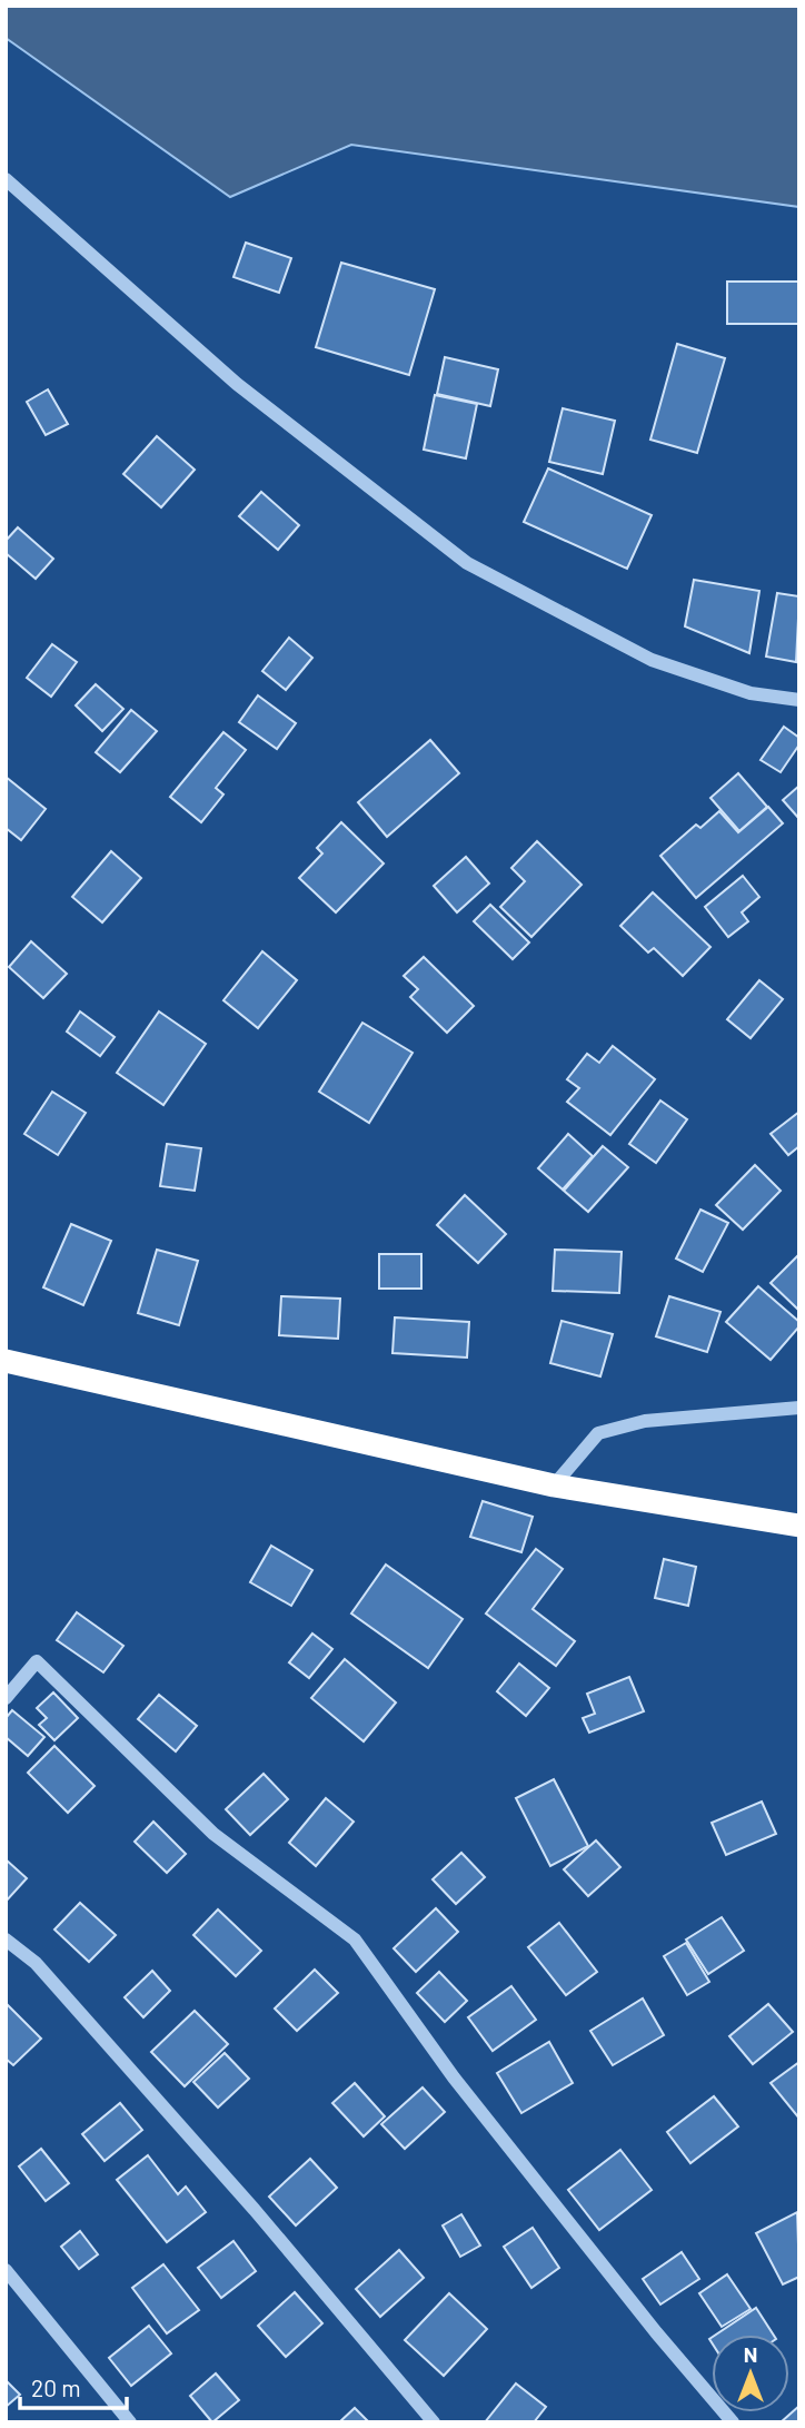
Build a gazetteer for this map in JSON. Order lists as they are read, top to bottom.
{
  "scale_bar": "20 m",
  "north": "top"
}
